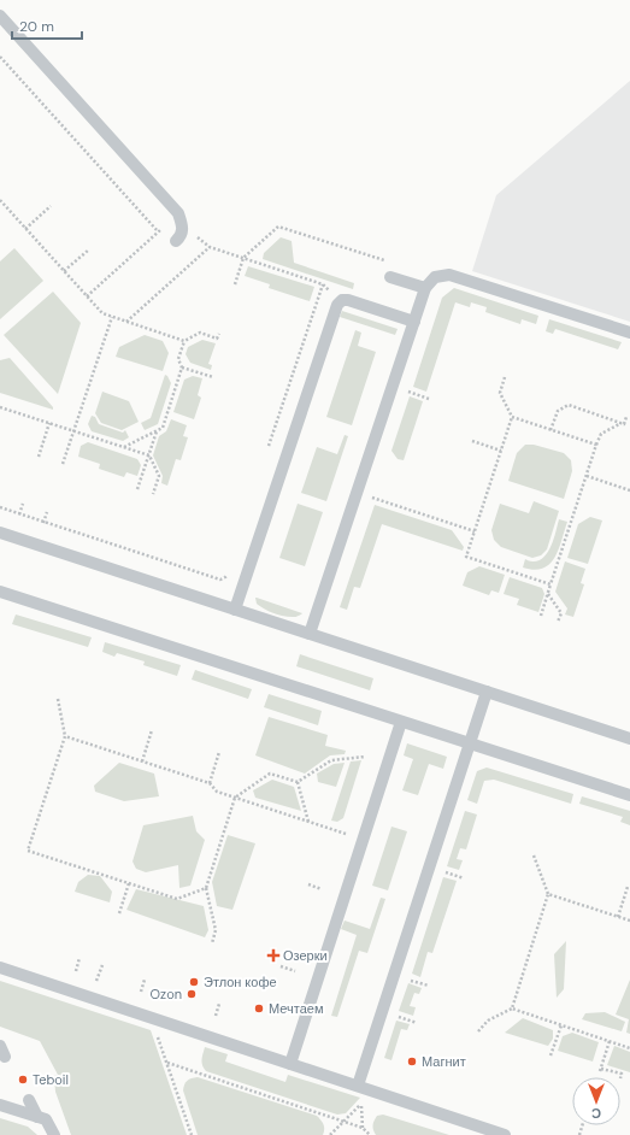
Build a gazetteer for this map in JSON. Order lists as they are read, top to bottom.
{
  "places": {
    "health": ["Озерки"],
    "other": [
      "Этлон кофе",
      "Ozon",
      "Мечтаем",
      "Магнит",
      "Teboil"
    ]
  },
  "scale_bar": "20 m",
  "north": "bottom"
}
